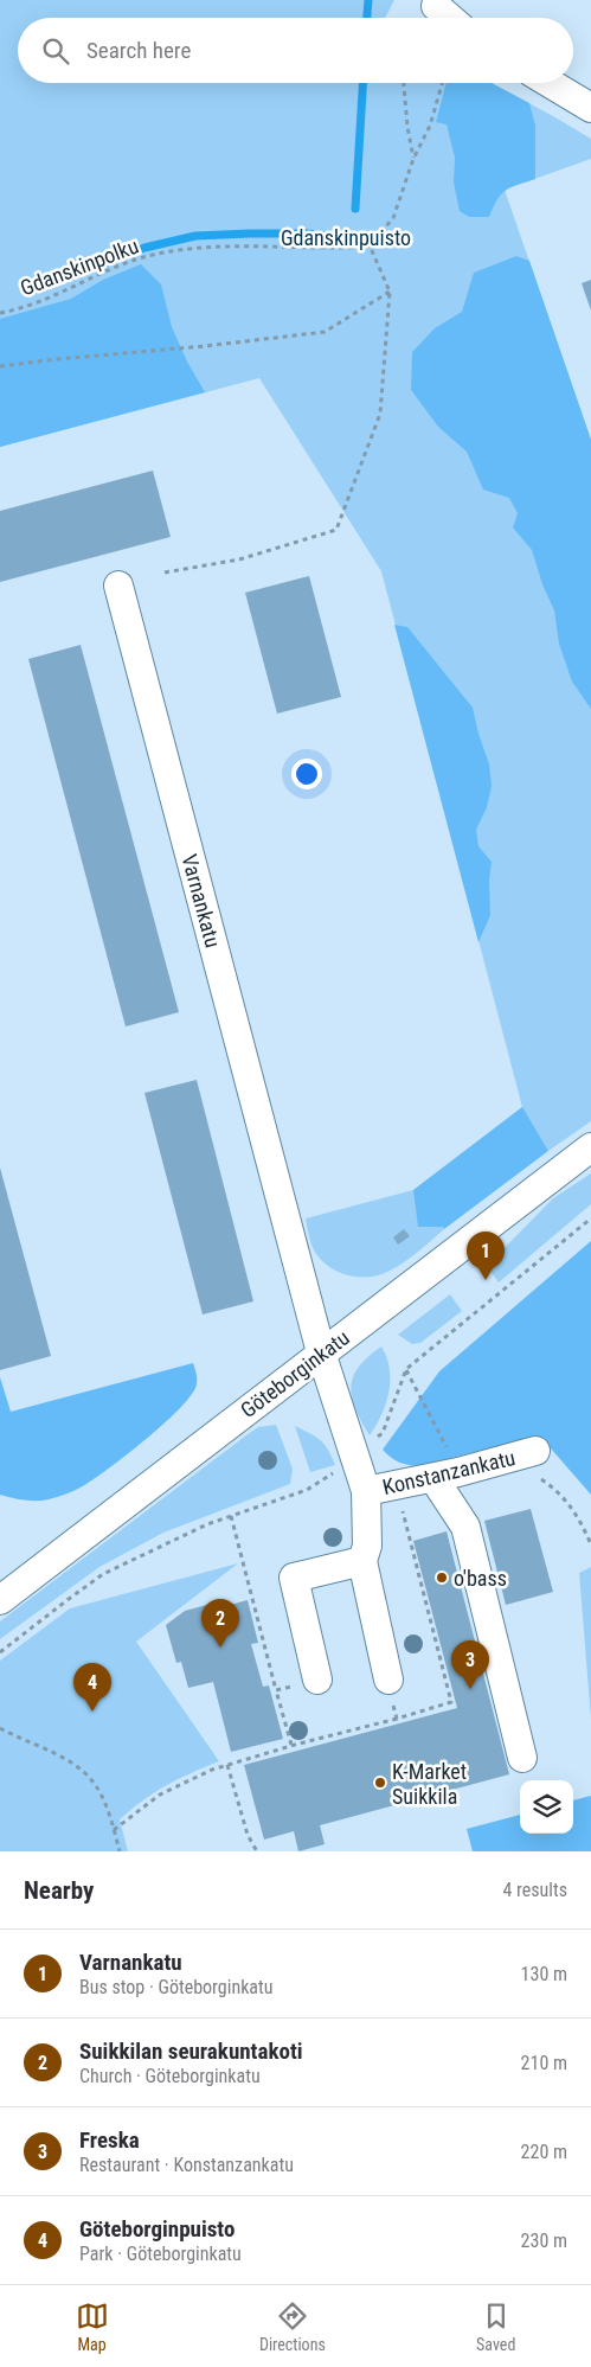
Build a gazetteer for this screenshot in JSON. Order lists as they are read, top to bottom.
{
  "streets": {
    "street": ["Varnankatu", "Göteborginkatu", "Konstanzankatu"],
    "path": ["Gdanskinpolku"]
  },
  "crossings": [
    ["Varnankatu", "Göteborginkatu"],
    ["Varnankatu", "Konstanzankatu"],
    ["Göteborginkatu", "Konstanzankatu"]
  ],
  "parks": ["Gdanskinpuisto"],
  "places": ["o'bass", "K-Market Suikkila"],
  "page": {
    "search": "Search here",
    "pins": [
      "1",
      "2",
      "3",
      "4"
    ],
    "heading": ["Nearby", "4 results"],
    "list": [
      {
        "mark": "1",
        "name": "Varnankatu",
        "note": "Bus stop · Göteborginkatu",
        "value": "130 m"
      },
      {
        "mark": "2",
        "name": "Suikkilan seurakuntakoti",
        "note": "Church · Göteborginkatu",
        "value": "210 m"
      },
      {
        "mark": "3",
        "name": "Freska",
        "note": "Restaurant · Konstanzankatu",
        "value": "220 m"
      },
      {
        "mark": "4",
        "name": "Göteborginpuisto",
        "note": "Park · Göteborginkatu",
        "value": "230 m"
      }
    ],
    "nav": ["Map", "Directions", "Saved"]
  }
}
